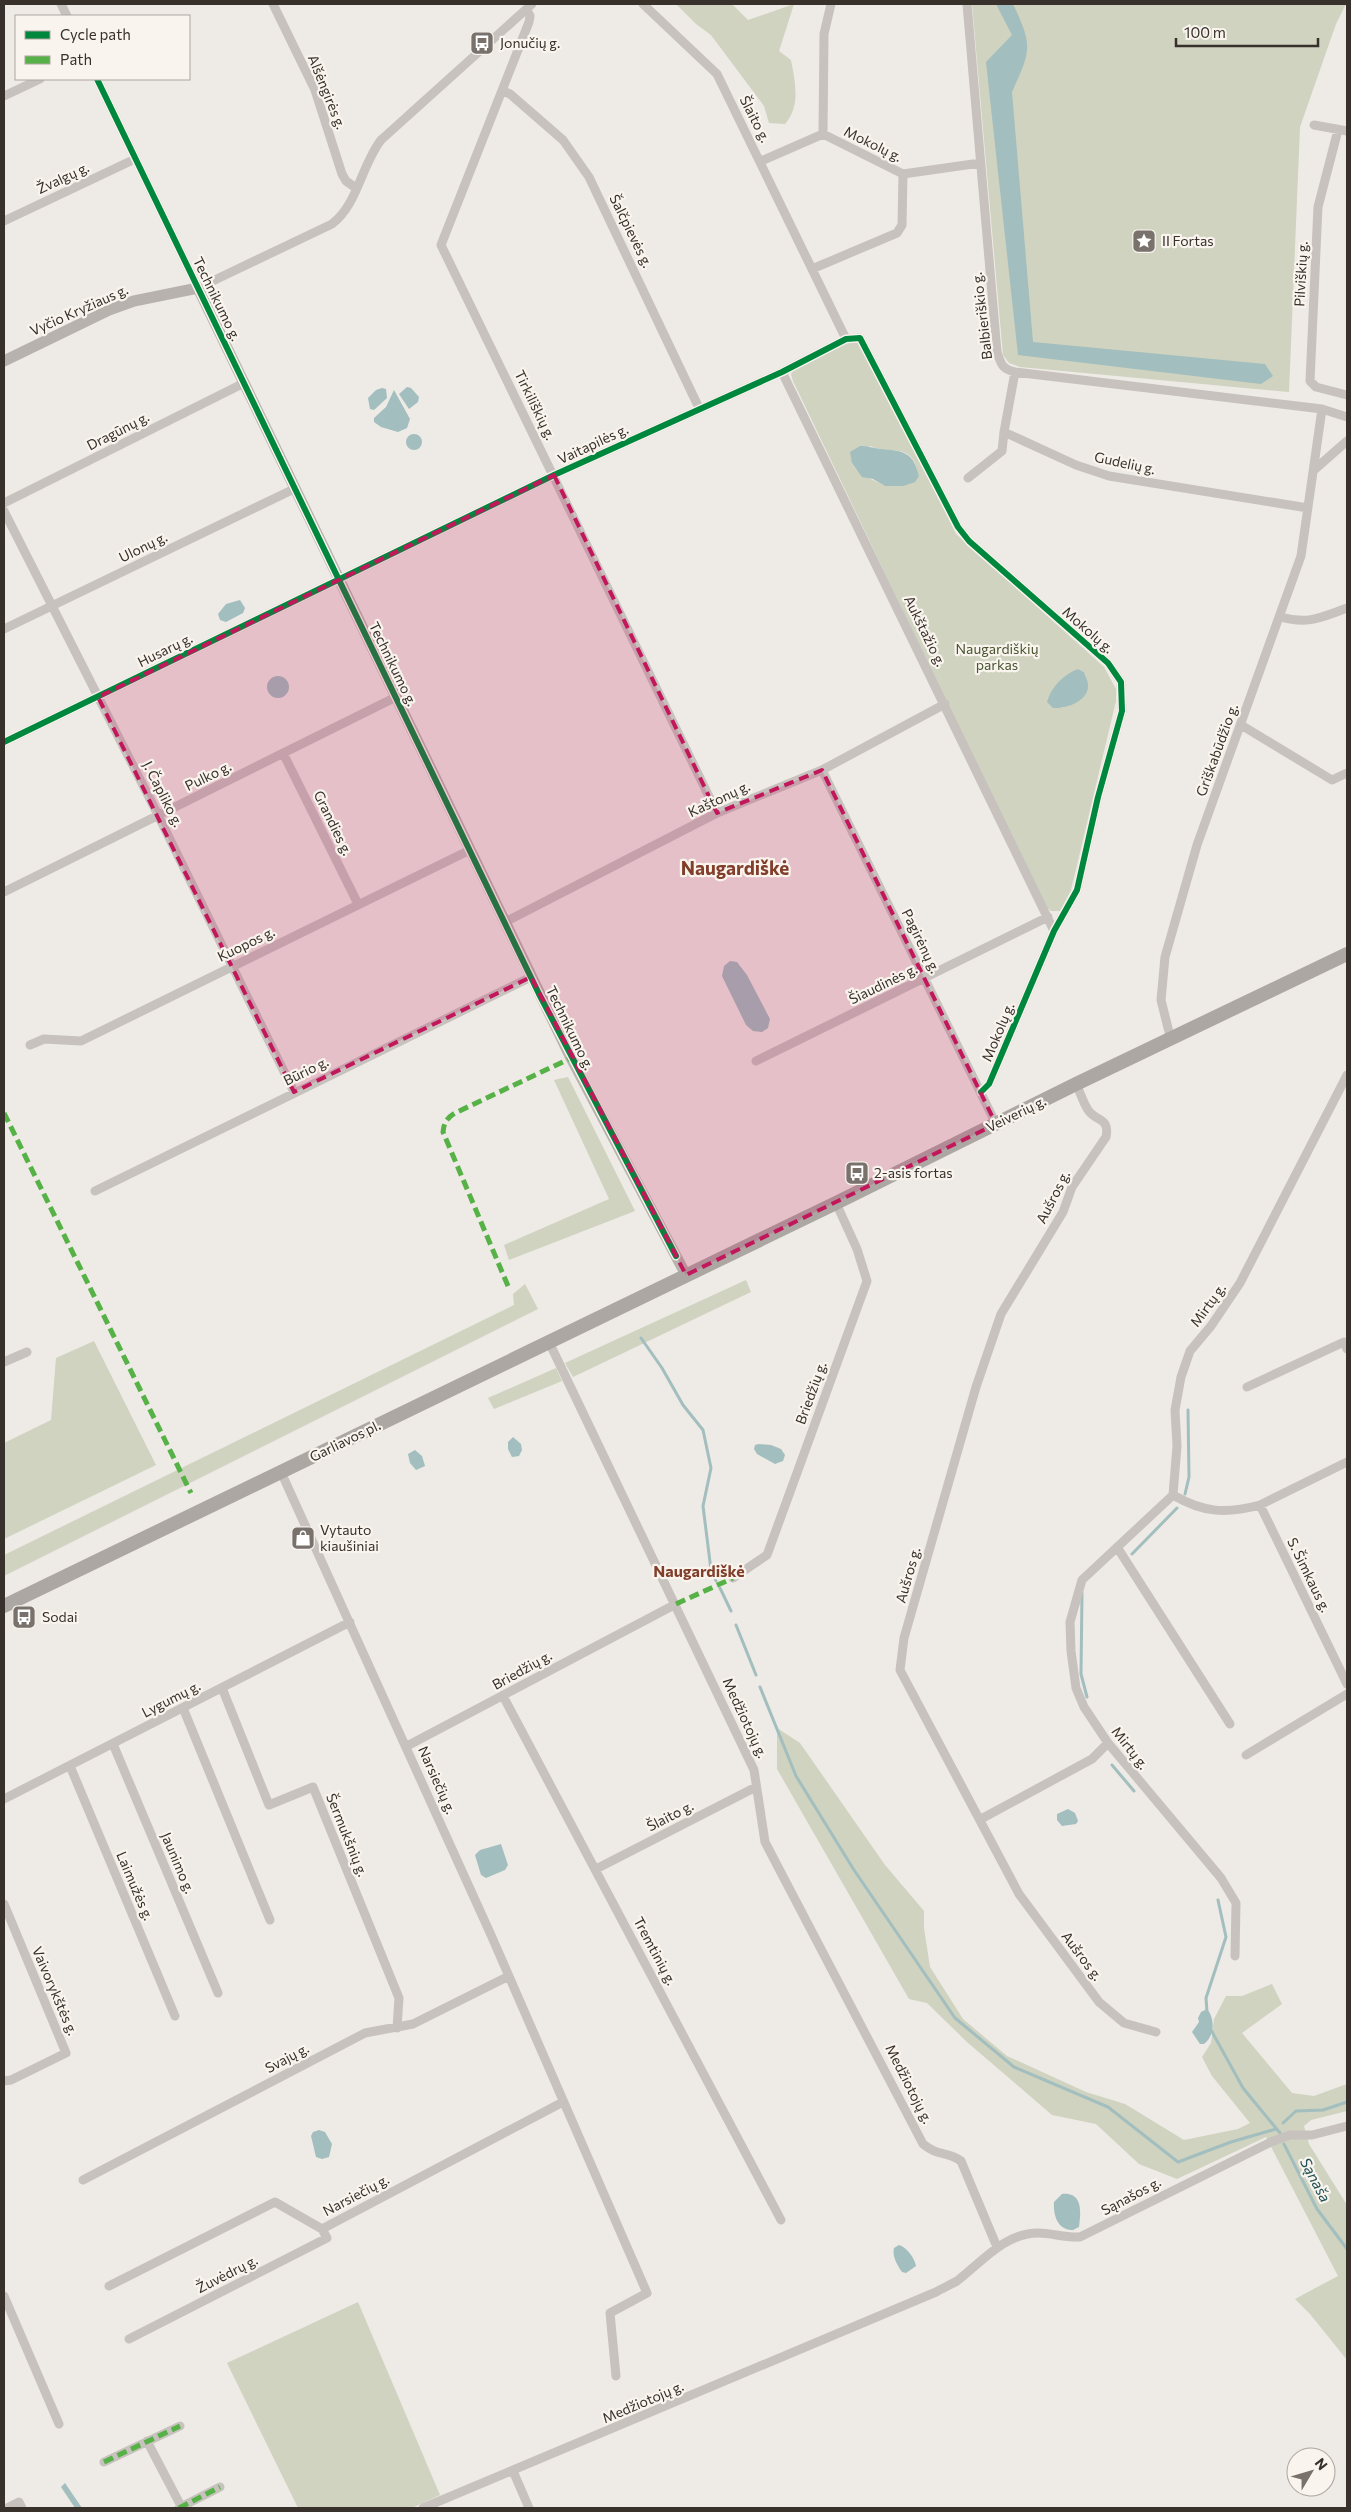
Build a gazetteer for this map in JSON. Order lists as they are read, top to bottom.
{
  "streets": {
    "main road": ["Veiverių g.", "Garliavos pl."],
    "street": [
      "Alšėngirės g.",
      "Šlaito g.",
      "Mokolų g.",
      "Žvalgų g.",
      "Šalčpievės g.",
      "Pilviškių g.",
      "Technikumo g.",
      "Vyčio Kryžiaus g.",
      "Balbieriškio g.",
      "Tirkiliškių g.",
      "Dragūnų g.",
      "Vaitapilės g.",
      "Gudelių g.",
      "Ulonų g.",
      "Aukštažio g.",
      "Husarų g.",
      "Griškabūdžio g.",
      "Pulko g.",
      "J. Čapliko g.",
      "Kaštonų g.",
      "Grandies g.",
      "Pagirėnų g.",
      "Kuopos g.",
      "Šiaudinės g.",
      "Būrio g.",
      "Aušros g.",
      "Mirtų g.",
      "Briedžių g.",
      "S. Šimkaus g.",
      "Lygumų g.",
      "Medžiotojų g.",
      "Narsiečių g.",
      "Šermukšnių g.",
      "Jaunimo g.",
      "Laimužės g.",
      "Tremtinių g.",
      "Vaivorykštės g.",
      "Svajų g.",
      "Sąnašos g.",
      "Žuvėdrų g."
    ]
  },
  "crossings": [
    ["Šlaito g.", "Mokolų g."],
    ["Šlaito g.", "Medžiotojų g."],
    ["Šlaito g.", "Tremtinių g."],
    ["Mokolų g.", "Vaitapilės g."],
    ["Mokolų g.", "Aukštažio g."],
    ["Mokolų g.", "Pagirėnų g."],
    ["Žvalgų g.", "Technikumo g."],
    ["Šalčpievės g.", "Tirkiliškių g."],
    ["Šalčpievės g.", "Vaitapilės g."],
    ["Technikumo g.", "Vyčio Kryžiaus g."],
    ["Technikumo g.", "Dragūnų g."],
    ["Technikumo g.", "Vaitapilės g."],
    ["Technikumo g.", "Ulonų g."],
    ["Technikumo g.", "Husarų g."],
    ["Technikumo g.", "Pulko g."],
    ["Technikumo g.", "Kaštonų g."],
    ["Technikumo g.", "Kuopos g."],
    ["Technikumo g.", "Būrio g."],
    ["Technikumo g.", "Veiverių g."],
    ["Technikumo g.", "Garliavos pl."],
    ["Tirkiliškių g.", "Vaitapilės g."],
    ["Tirkiliškių g.", "Kaštonų g."],
    ["Vaitapilės g.", "Aukštažio g."],
    ["Vaitapilės g.", "Husarų g."],
    ["Gudelių g.", "Griškabūdžio g."],
    ["Ulonų g.", "J. Čapliko g."],
    ["Aukštažio g.", "Kaštonų g."],
    ["Aukštažio g.", "Šiaudinės g."],
    ["Husarų g.", "J. Čapliko g."],
    ["Griškabūdžio g.", "Veiverių g."],
    ["Pulko g.", "J. Čapliko g."],
    ["Pulko g.", "Grandies g."],
    ["J. Čapliko g.", "Kuopos g."],
    ["J. Čapliko g.", "Būrio g."],
    ["Kaštonų g.", "Pagirėnų g."],
    ["Grandies g.", "Kuopos g."],
    ["Pagirėnų g.", "Šiaudinės g."],
    ["Pagirėnų g.", "Veiverių g."],
    ["Veiverių g.", "Aušros g."],
    ["Veiverių g.", "Briedžių g."],
    ["Veiverių g.", "Garliavos pl."],
    ["Briedžių g.", "Medžiotojų g."],
    ["Briedžių g.", "Narsiečių g."],
    ["Briedžių g.", "Tremtinių g."],
    ["Garliavos pl.", "Medžiotojų g."],
    ["Garliavos pl.", "Narsiečių g."],
    ["Lygumų g.", "Narsiečių g."],
    ["Lygumų g.", "Šermukšnių g."],
    ["Lygumų g.", "Jaunimo g."],
    ["Lygumų g.", "Laimužės g."],
    ["Medžiotojų g.", "Sąnašos g."],
    ["Narsiečių g.", "Svajų g."],
    ["Narsiečių g.", "Žuvėdrų g."],
    ["Šermukšnių g.", "Svajų g."]
  ],
  "districts": ["Naugardiškė", "Naugardiškė"],
  "water": ["Sąnaša"],
  "parks": ["Naugardiškių parkas"],
  "places": {
    "bus stop": ["Jonučių g.", "2-asis fortas", "Sodai"],
    "place": ["II Fortas"],
    "shop": ["Vytauto kiaušiniai"]
  },
  "legend": ["Cycle path", "Path"],
  "scale_bar": "100 m",
  "north": "top right"
}
